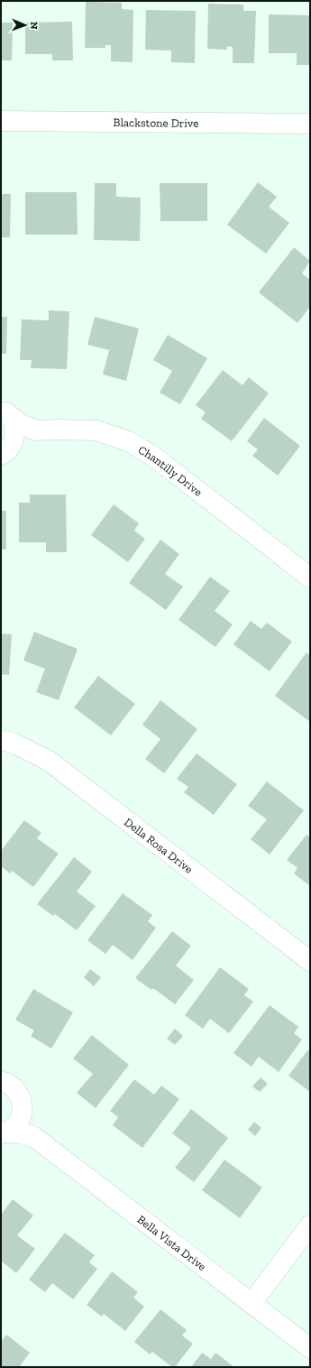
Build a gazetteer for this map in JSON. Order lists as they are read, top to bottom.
{
  "streets": {
    "street": [
      "Blackstone Drive",
      "Chantilly Drive",
      "Della Rosa Drive",
      "Bella Vista Drive"
    ]
  },
  "north": "right"
}
